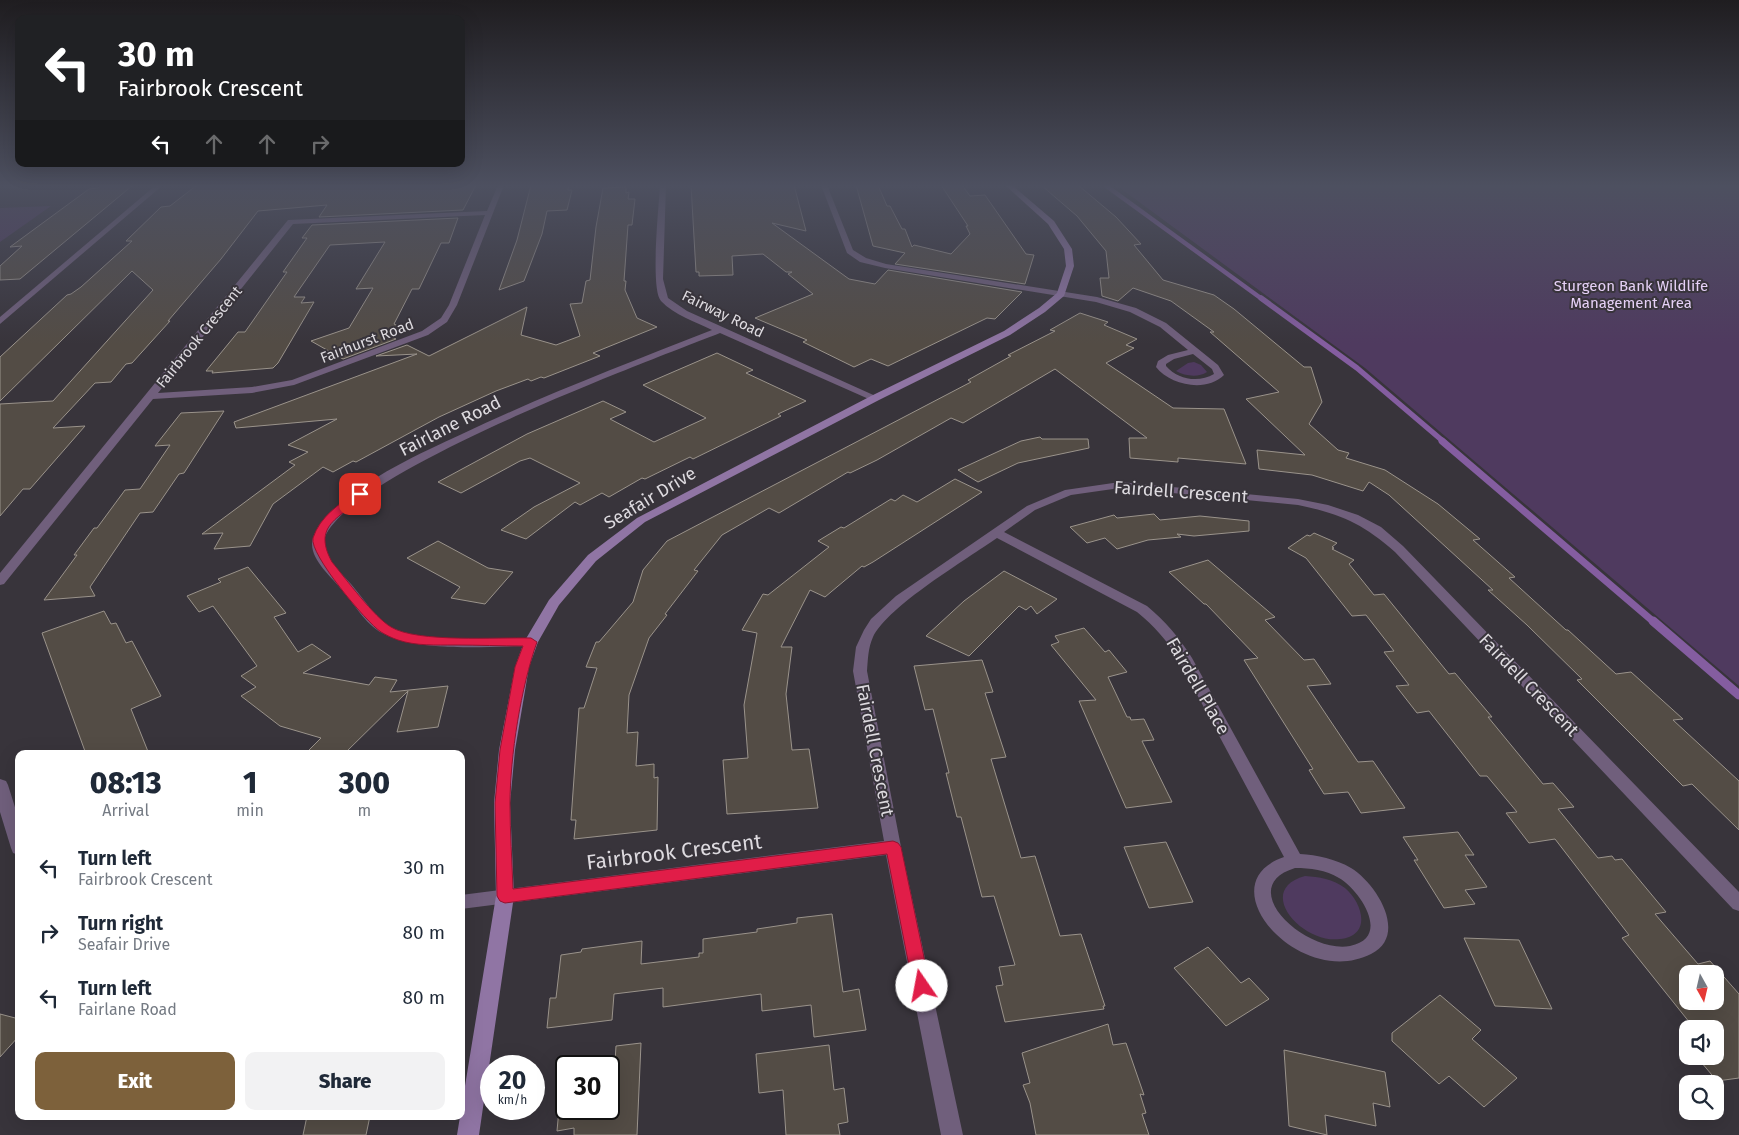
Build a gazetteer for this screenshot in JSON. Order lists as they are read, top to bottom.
{
  "streets": {
    "street": [
      "Fairway Road",
      "Fairbrook Crescent",
      "Fairhurst Road",
      "Fairlane Road",
      "Fairdell Crescent",
      "Seafair Drive",
      "Fairdell Place"
    ]
  },
  "crossings": [
    ["Fairway Road", "Fairlane Road"],
    ["Fairway Road", "Seafair Drive"],
    ["Fairbrook Crescent", "Fairhurst Road"],
    ["Fairbrook Crescent", "Fairdell Crescent"],
    ["Fairbrook Crescent", "Seafair Drive"],
    ["Fairlane Road", "Seafair Drive"],
    ["Fairdell Crescent", "Fairdell Place"]
  ],
  "parks": ["Sturgeon Bank Wildlife Management Area"],
  "north": "bottom",
  "page": {
    "turn": ["30 m", "Fairbrook Crescent"],
    "eta": [
      "08:13",
      "Arrival",
      "1",
      "min",
      "300",
      "m"
    ],
    "list": [
      {
        "name": "Turn left",
        "note": "Fairbrook Crescent",
        "value": "30 m"
      },
      {
        "name": "Turn right",
        "note": "Seafair Drive",
        "value": "80 m"
      },
      {
        "name": "Turn left",
        "note": "Fairlane Road",
        "value": "80 m"
      }
    ],
    "buttons": ["Exit", "Share"],
    "speed": "20 km/h",
    "limit": "30"
  }
}
